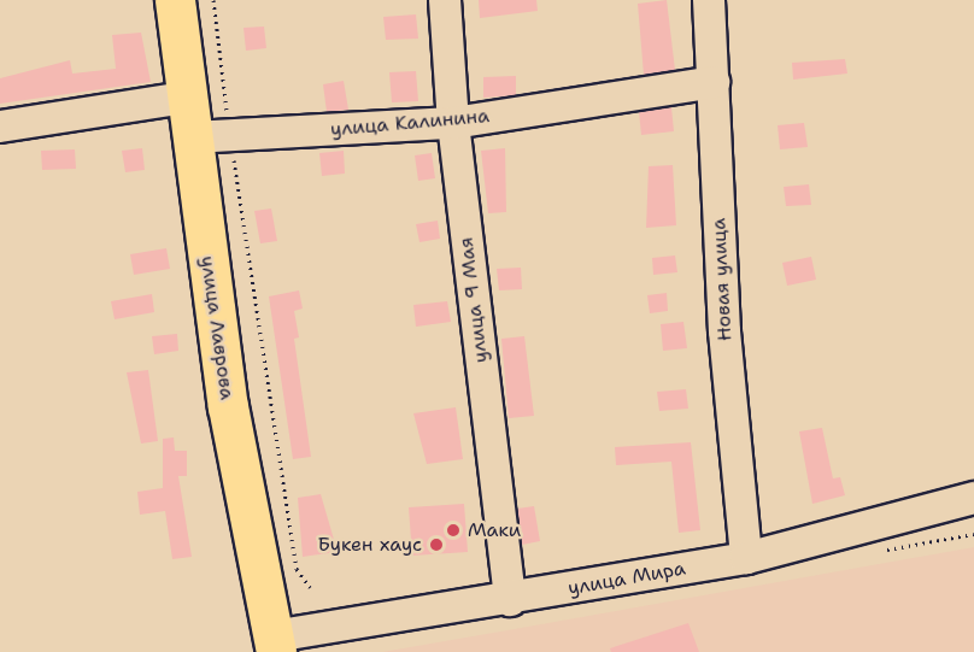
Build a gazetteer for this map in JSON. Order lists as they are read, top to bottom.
{
  "streets": {
    "main road": ["улица Лаврова"],
    "street": [
      "улица Калинина",
      "Новая улица",
      "улица 9 Мая",
      "улица Мира"
    ]
  },
  "crossings": [
    ["улица Калинина", "Новая улица"],
    ["улица Калинина", "улица 9 Мая"],
    ["улица Калинина", "улица Лаврова"],
    ["Новая улица", "улица Мира"],
    ["улица 9 Мая", "улица Мира"],
    ["улица Лаврова", "улица Мира"]
  ],
  "places": ["Маки", "Букен хаус"]
}
